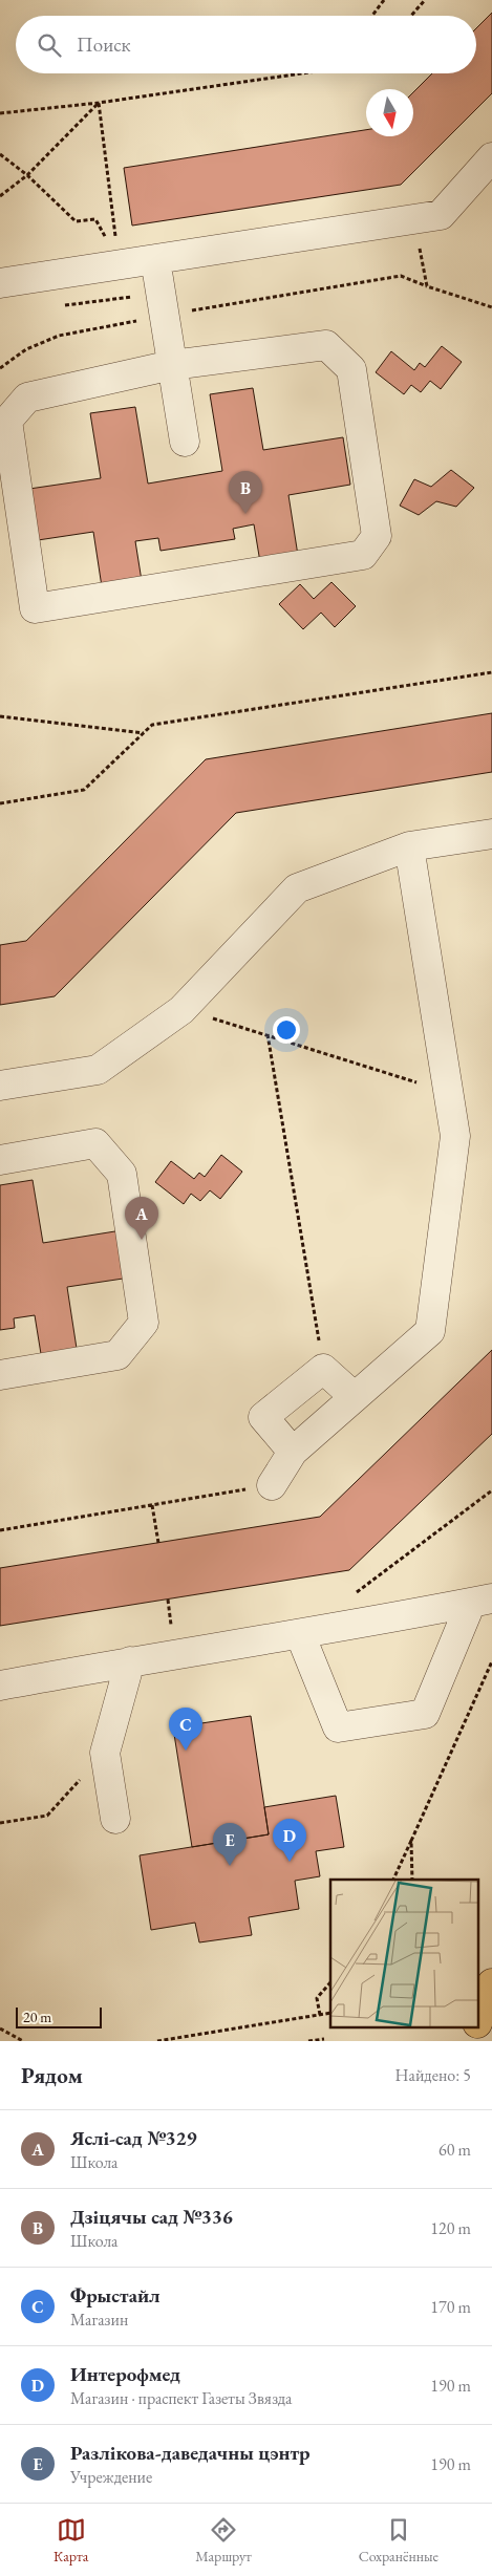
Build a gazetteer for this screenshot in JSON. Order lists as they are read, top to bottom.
{
  "scale_bar": "20 m",
  "north": "bottom",
  "page": {
    "search": "Поиск",
    "pins": [
      "B",
      "A",
      "C",
      "D",
      "E"
    ],
    "scale": "20 m",
    "heading": ["Рядом", "Найдено: 5"],
    "list": [
      {
        "mark": "A",
        "name": "Яслі-сад №329",
        "note": "Школа",
        "value": "60 m"
      },
      {
        "mark": "B",
        "name": "Дзіцячы сад №336",
        "note": "Школа",
        "value": "120 m"
      },
      {
        "mark": "C",
        "name": "Фрыстайл",
        "note": "Магазин",
        "value": "170 m"
      },
      {
        "mark": "D",
        "name": "Интерофмед",
        "note": "Магазин · праспект Газеты Звязда",
        "value": "190 m"
      },
      {
        "mark": "E",
        "name": "Разлікова-даведачны цэнтр",
        "note": "Учреждение",
        "value": "190 m"
      }
    ],
    "nav": ["Карта", "Маршрут", "Сохранённые"]
  }
}
